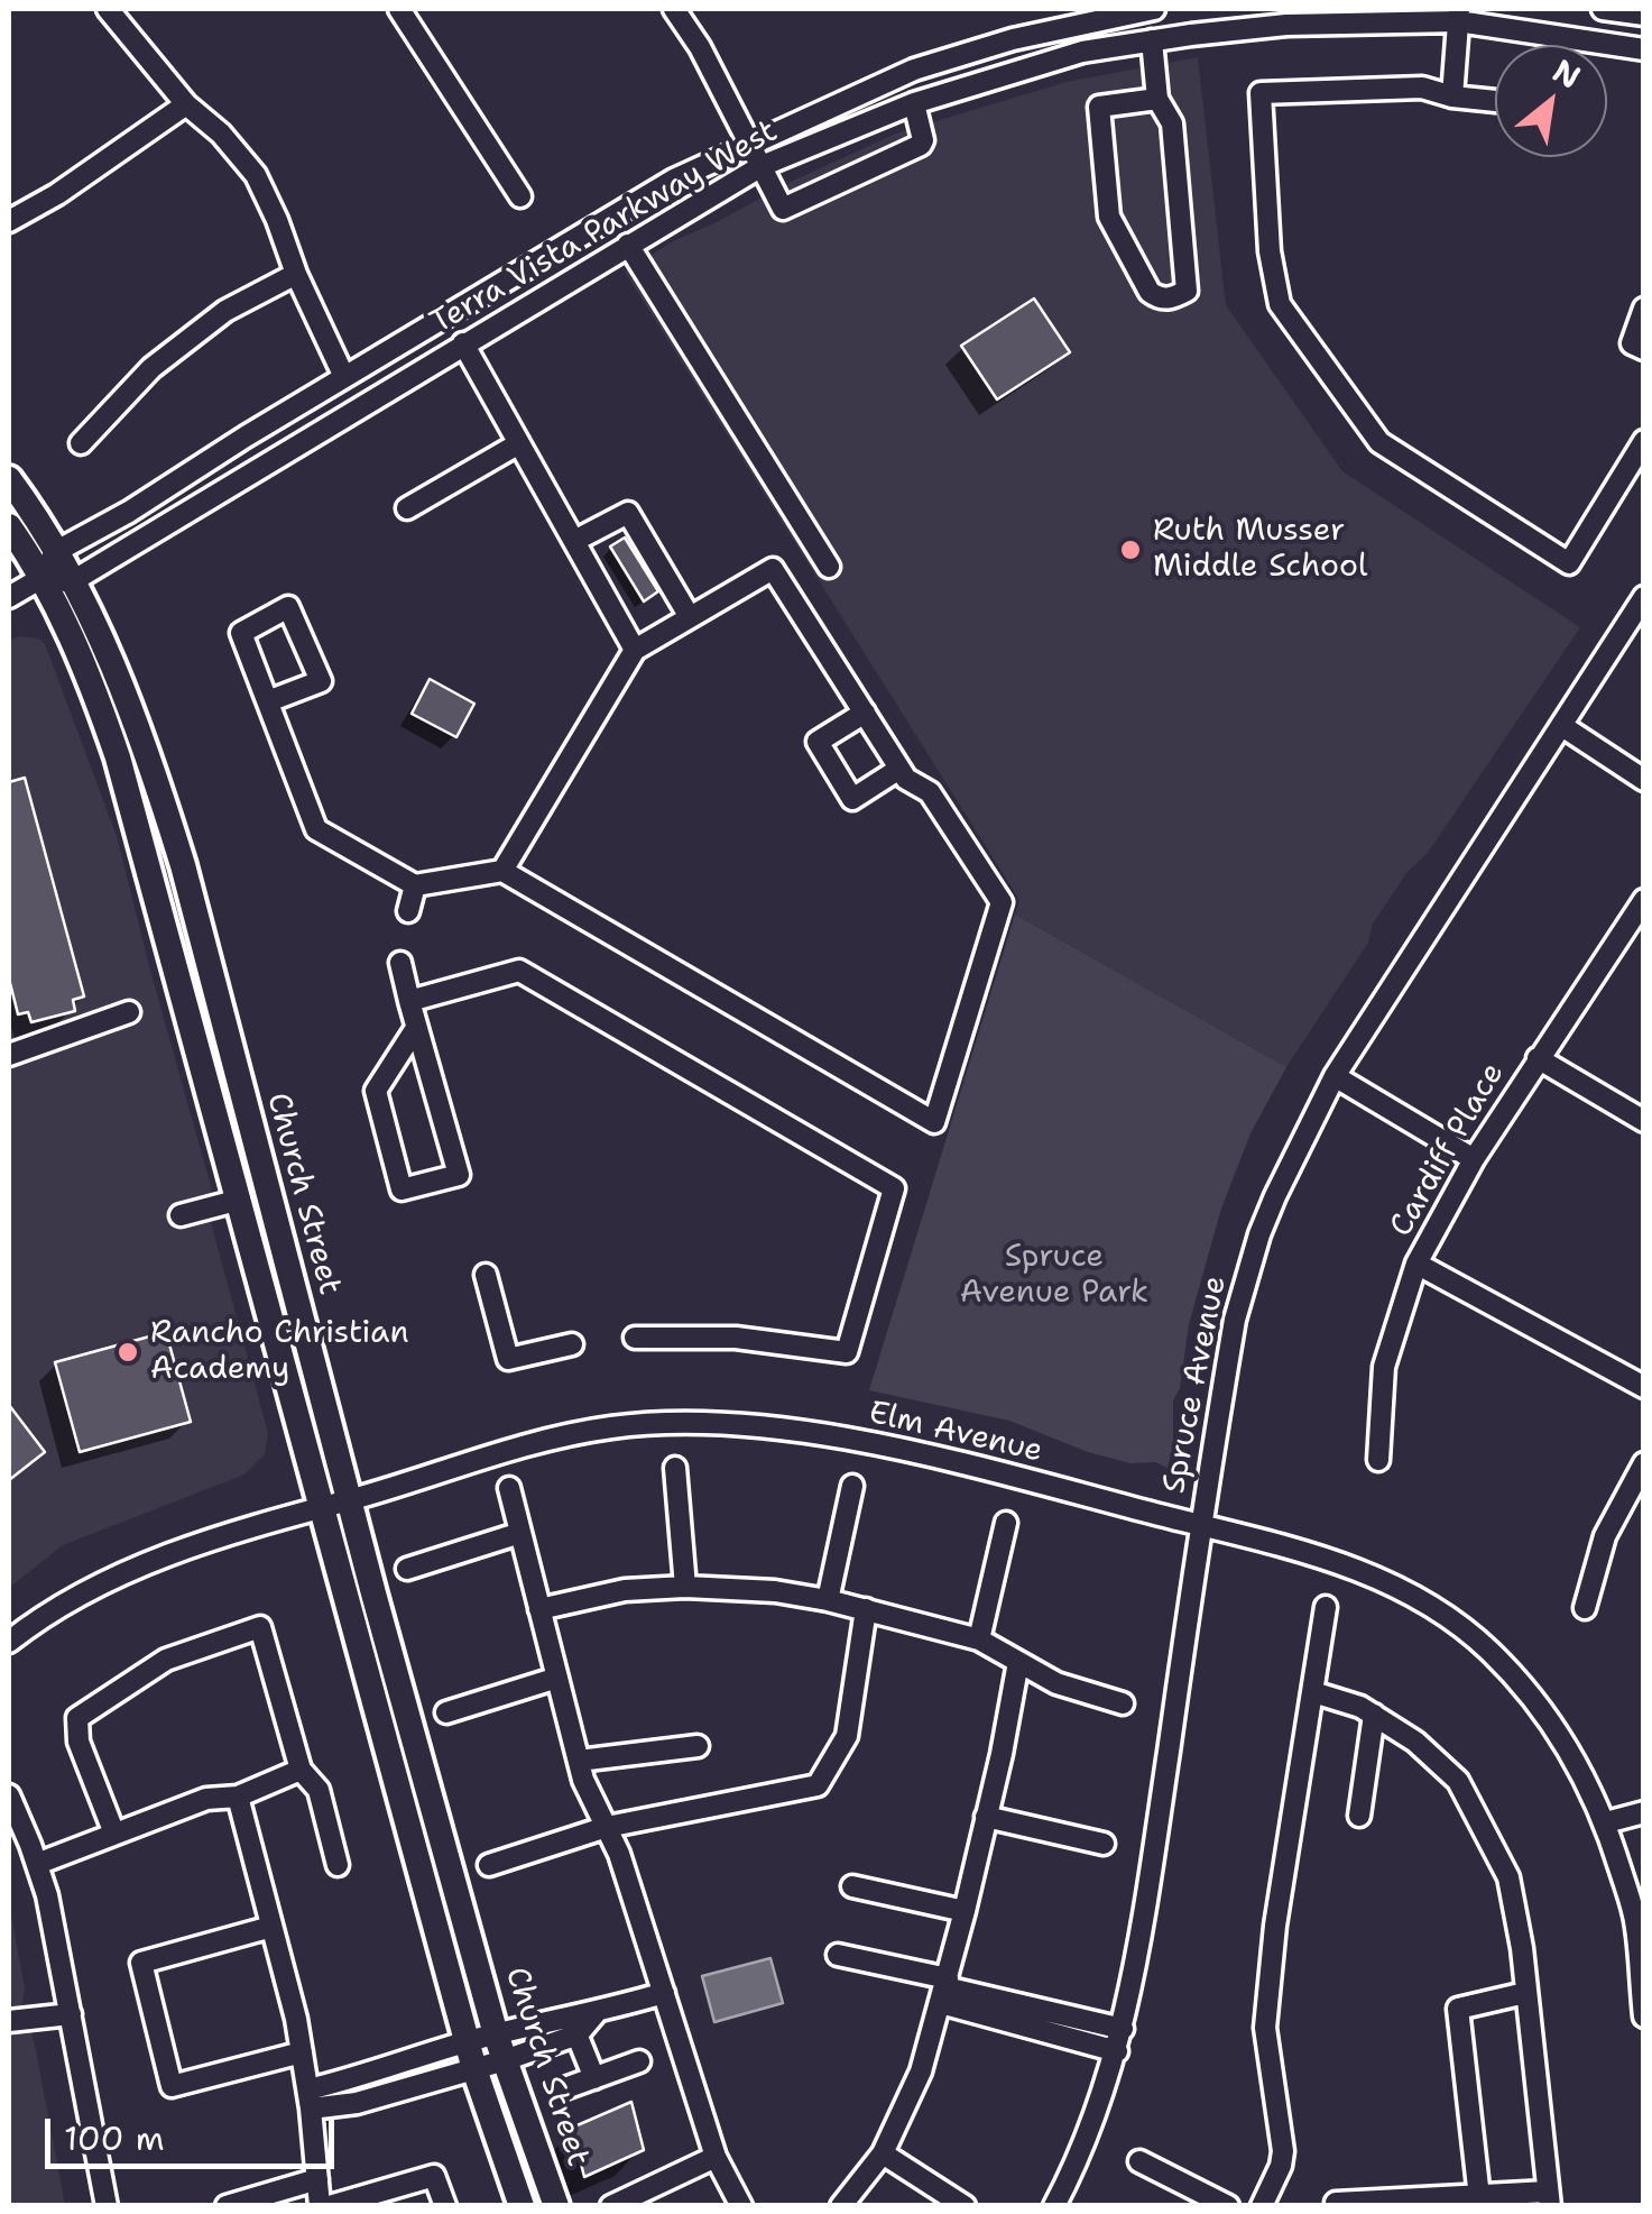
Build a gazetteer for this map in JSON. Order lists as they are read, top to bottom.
{
  "streets": {
    "main road": ["Church Street"],
    "street": [
      "Terra Vista Parkway West",
      "Cardiff Place",
      "Spruce Avenue",
      "Elm Avenue"
    ]
  },
  "crossings": [
    ["Terra Vista Parkway West", "Church Street"],
    ["Church Street", "Elm Avenue"],
    ["Spruce Avenue", "Elm Avenue"]
  ],
  "parks": ["Spruce Avenue Park"],
  "places": ["Ruth Musser Middle School", "Rancho Christian Academy"],
  "scale_bar": "100 m",
  "north": "top right"
}
